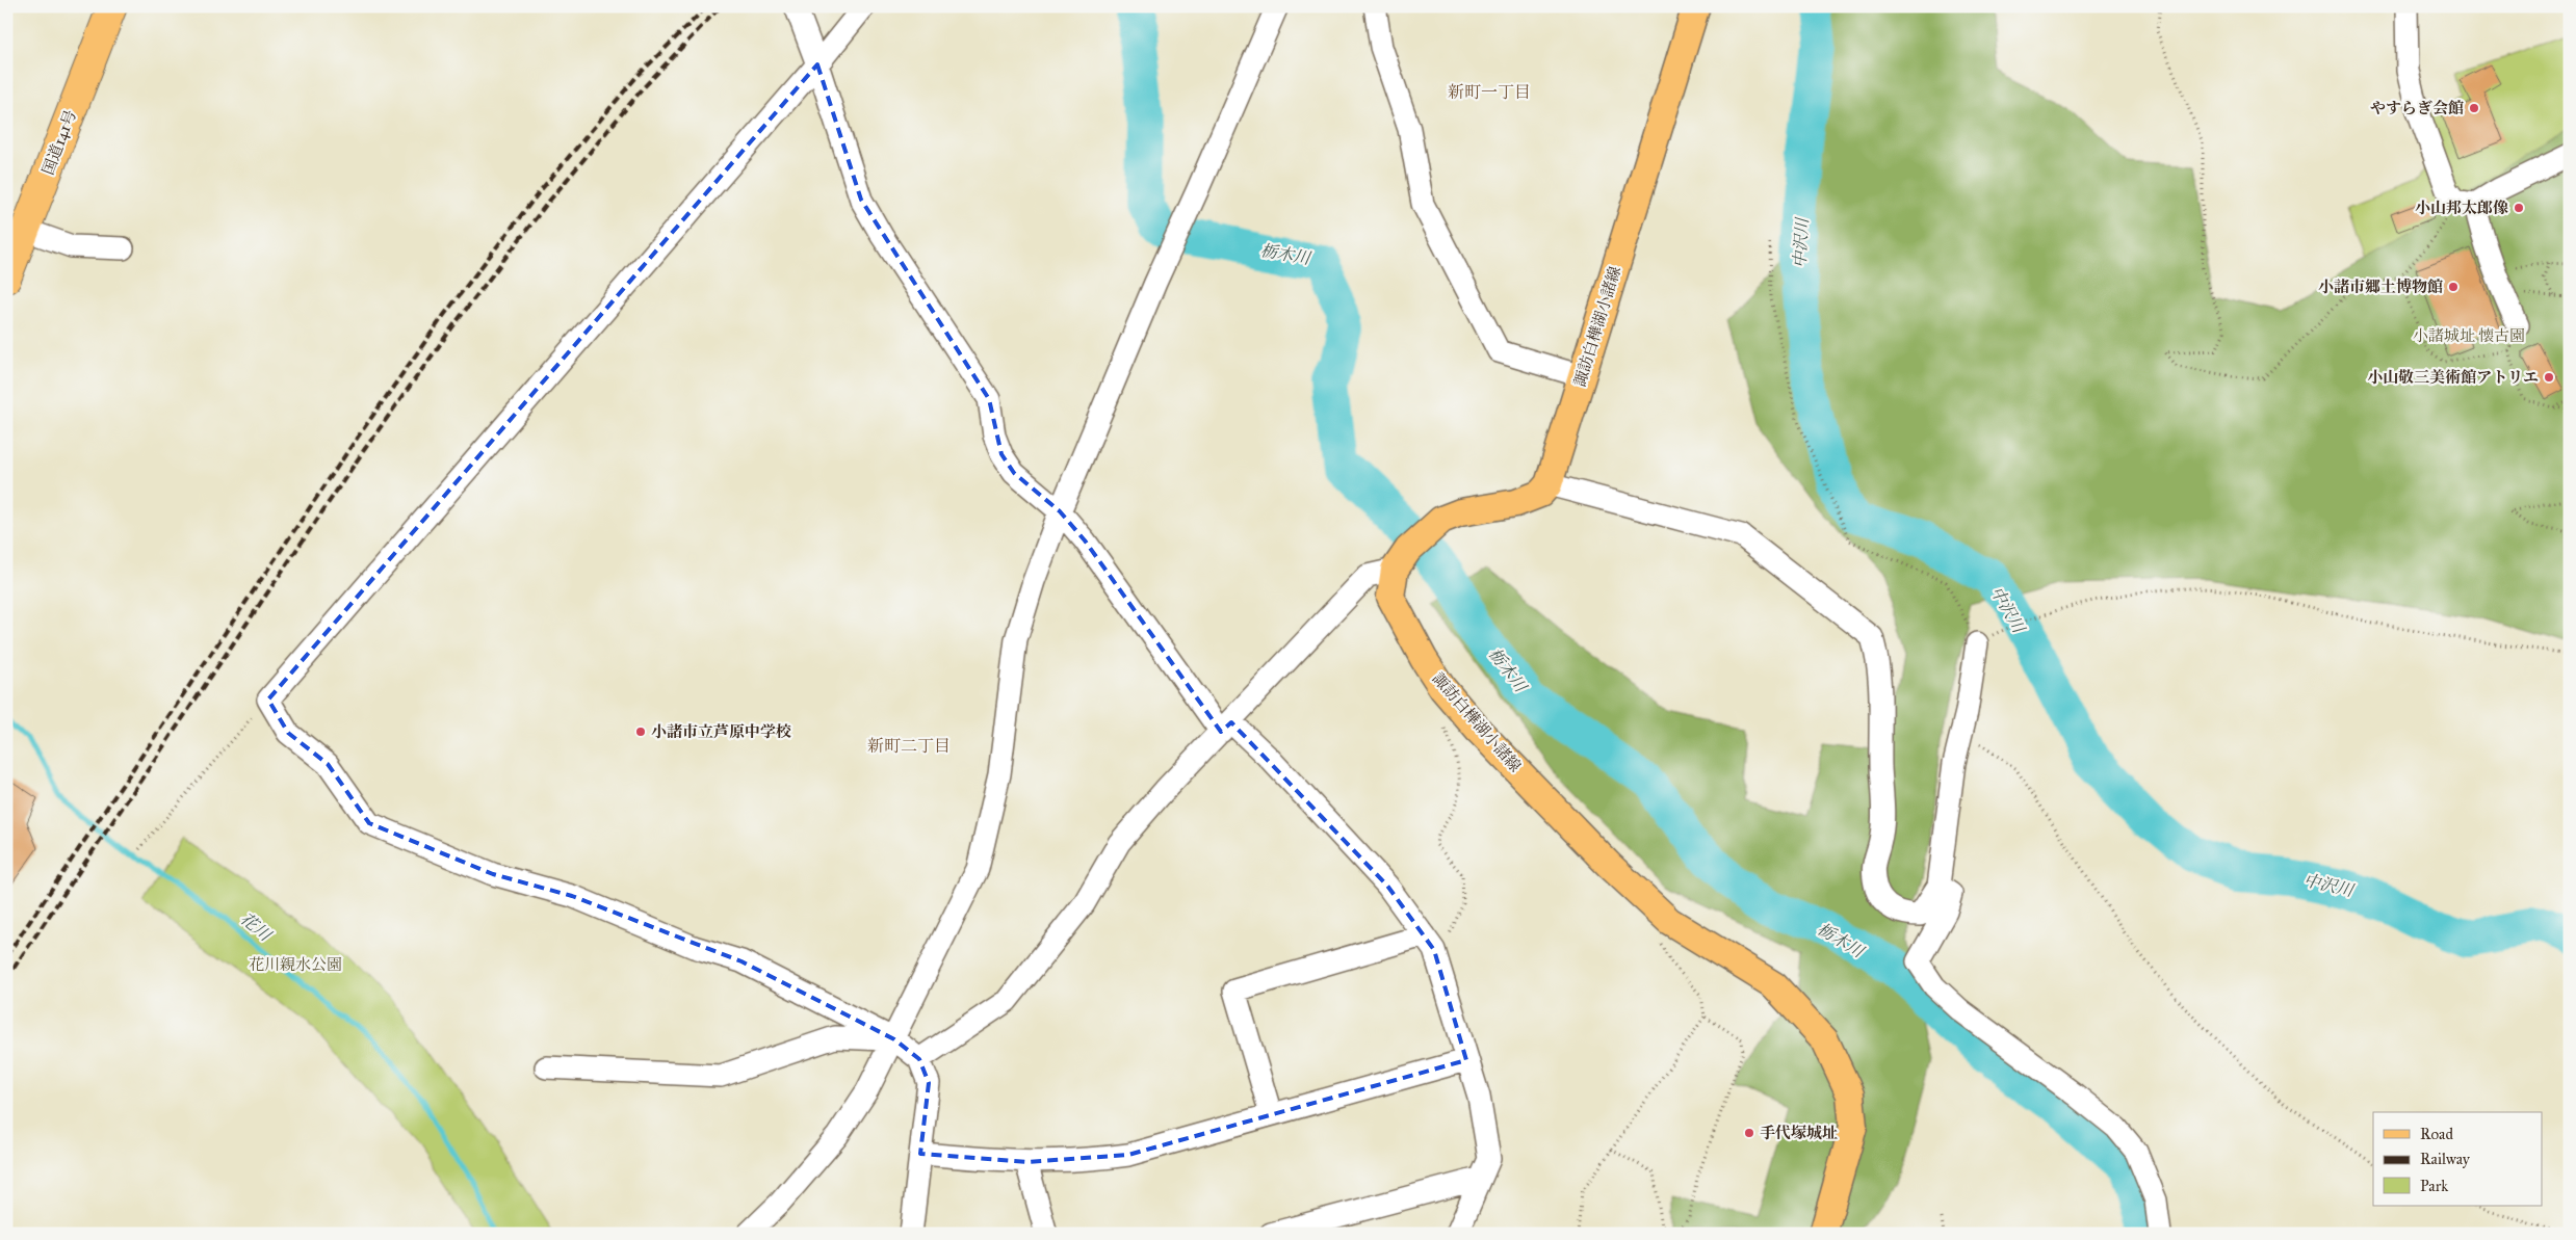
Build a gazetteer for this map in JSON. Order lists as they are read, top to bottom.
{
  "streets": {
    "highway": ["国道141号"],
    "main road": ["諏訪白樺湖小諸線"]
  },
  "districts": ["新町一丁目", "新町二丁目"],
  "water": ["中沢川", "栃木川", "花川"],
  "parks": ["小諸城址 懐古園", "花川親水公園"],
  "places": [
    "やすらぎ会館",
    "小山邦太郎像",
    "小諸市郷土博物館",
    "小山敬三美術館アトリエ",
    "小諸市立芦原中学校",
    "手代塚城址"
  ],
  "legend": ["Road", "Railway", "Park"]
}
